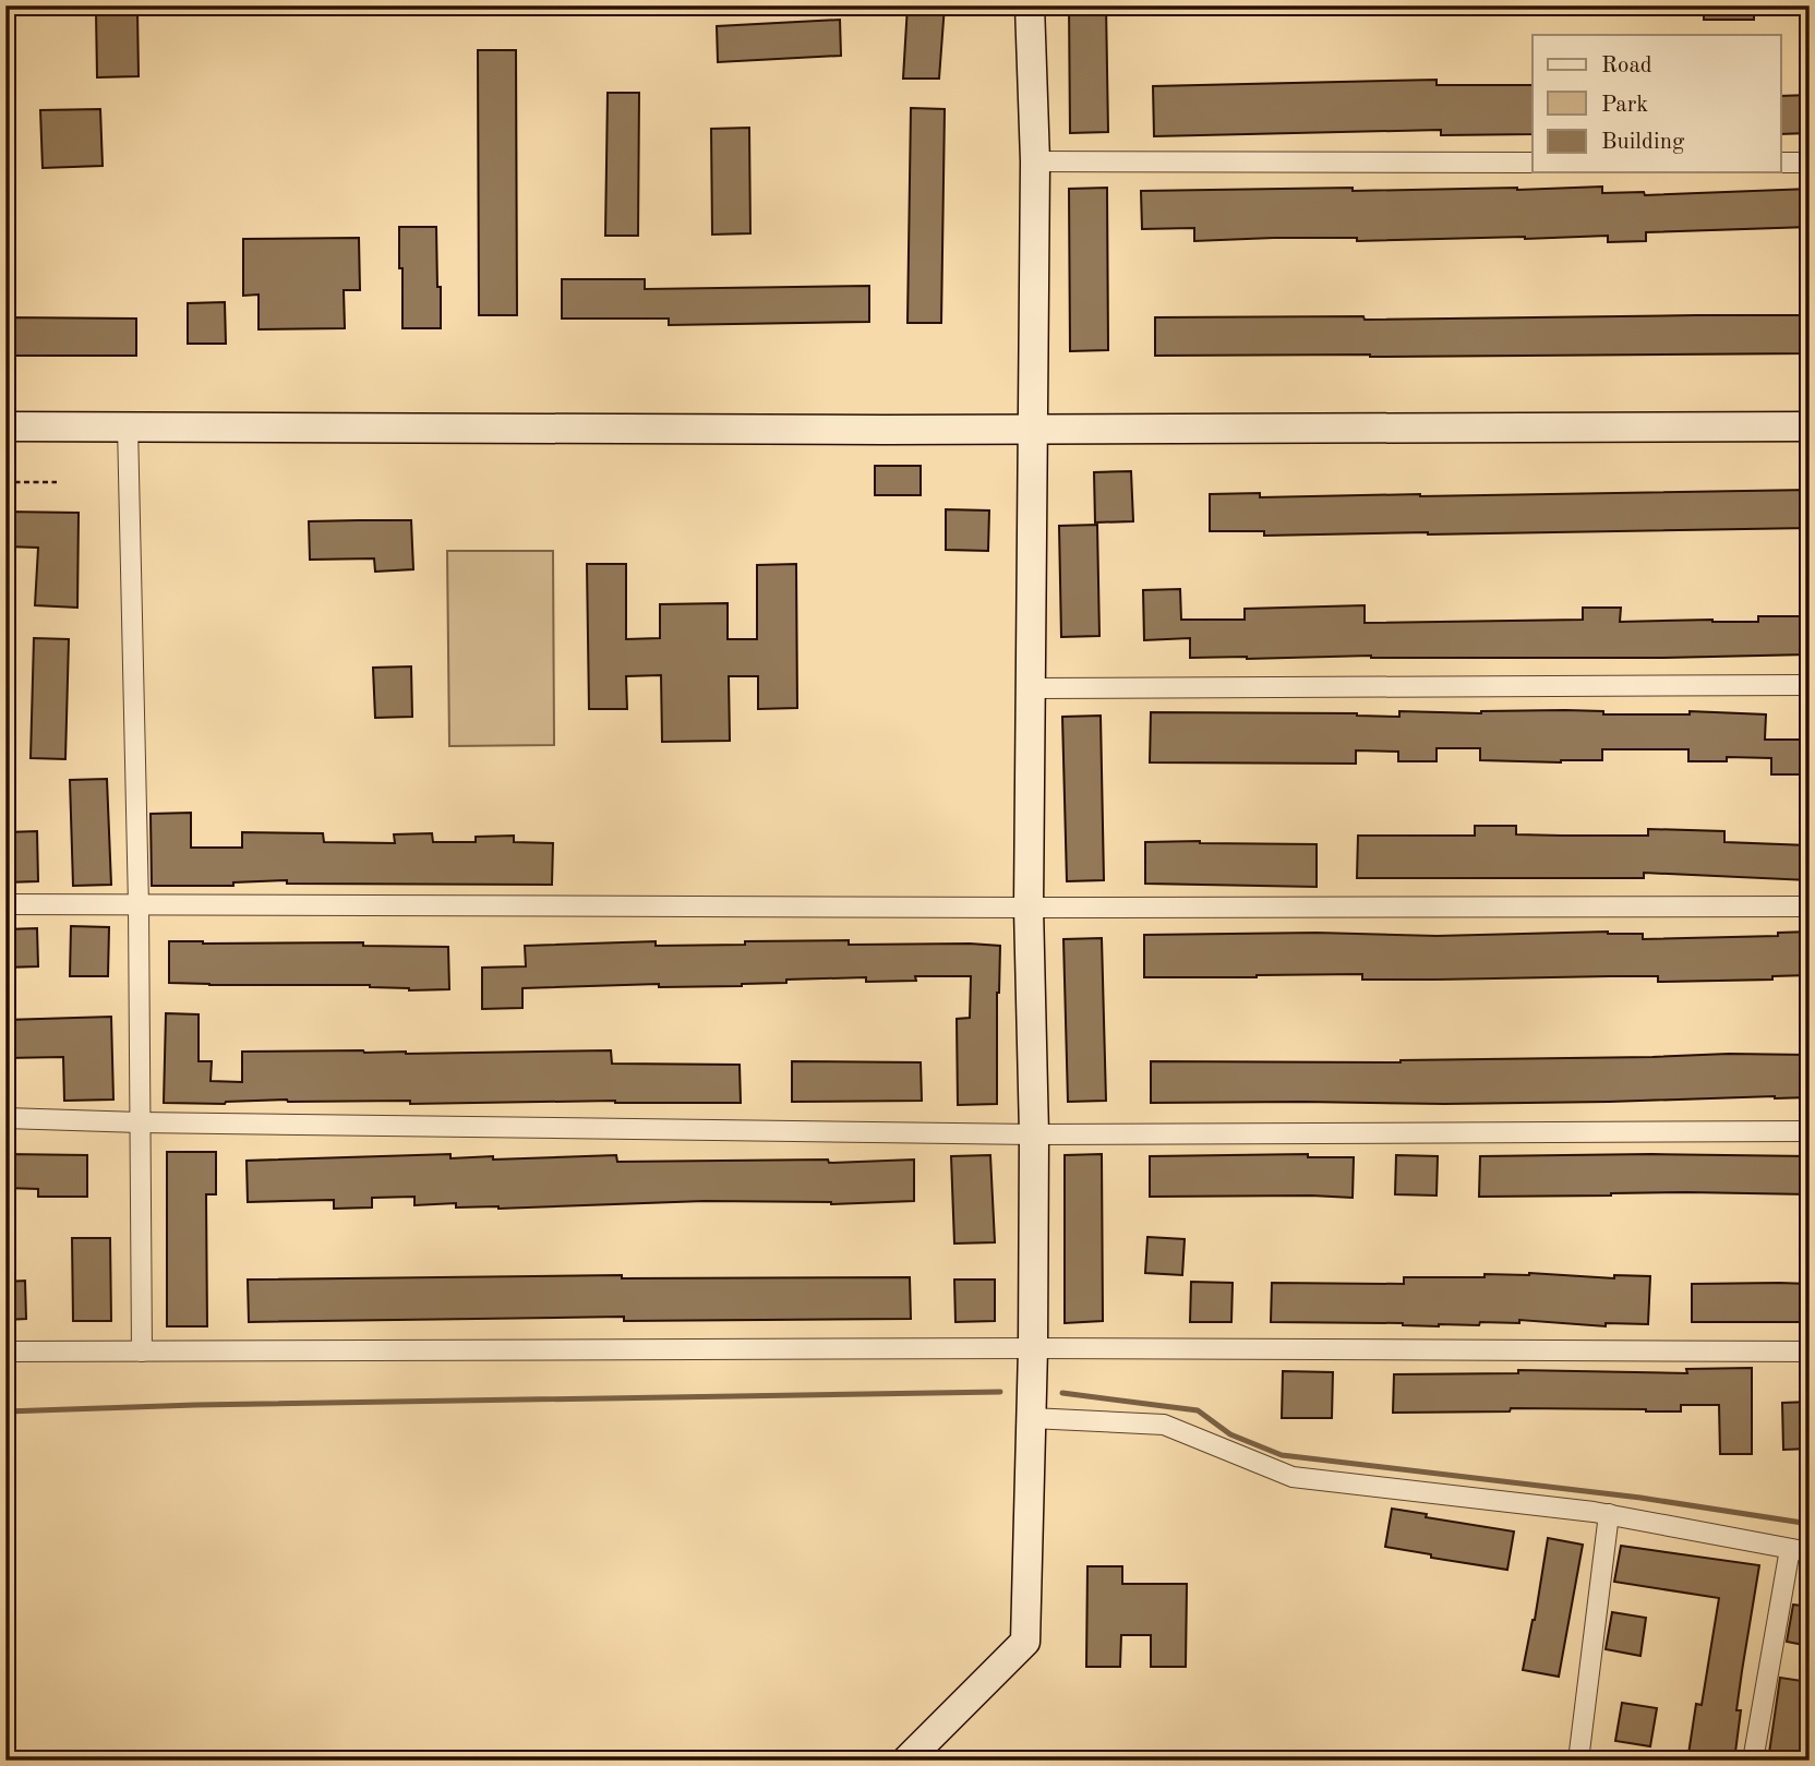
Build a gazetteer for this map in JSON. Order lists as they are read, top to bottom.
{
  "legend": ["Road", "Park", "Building"]
}
